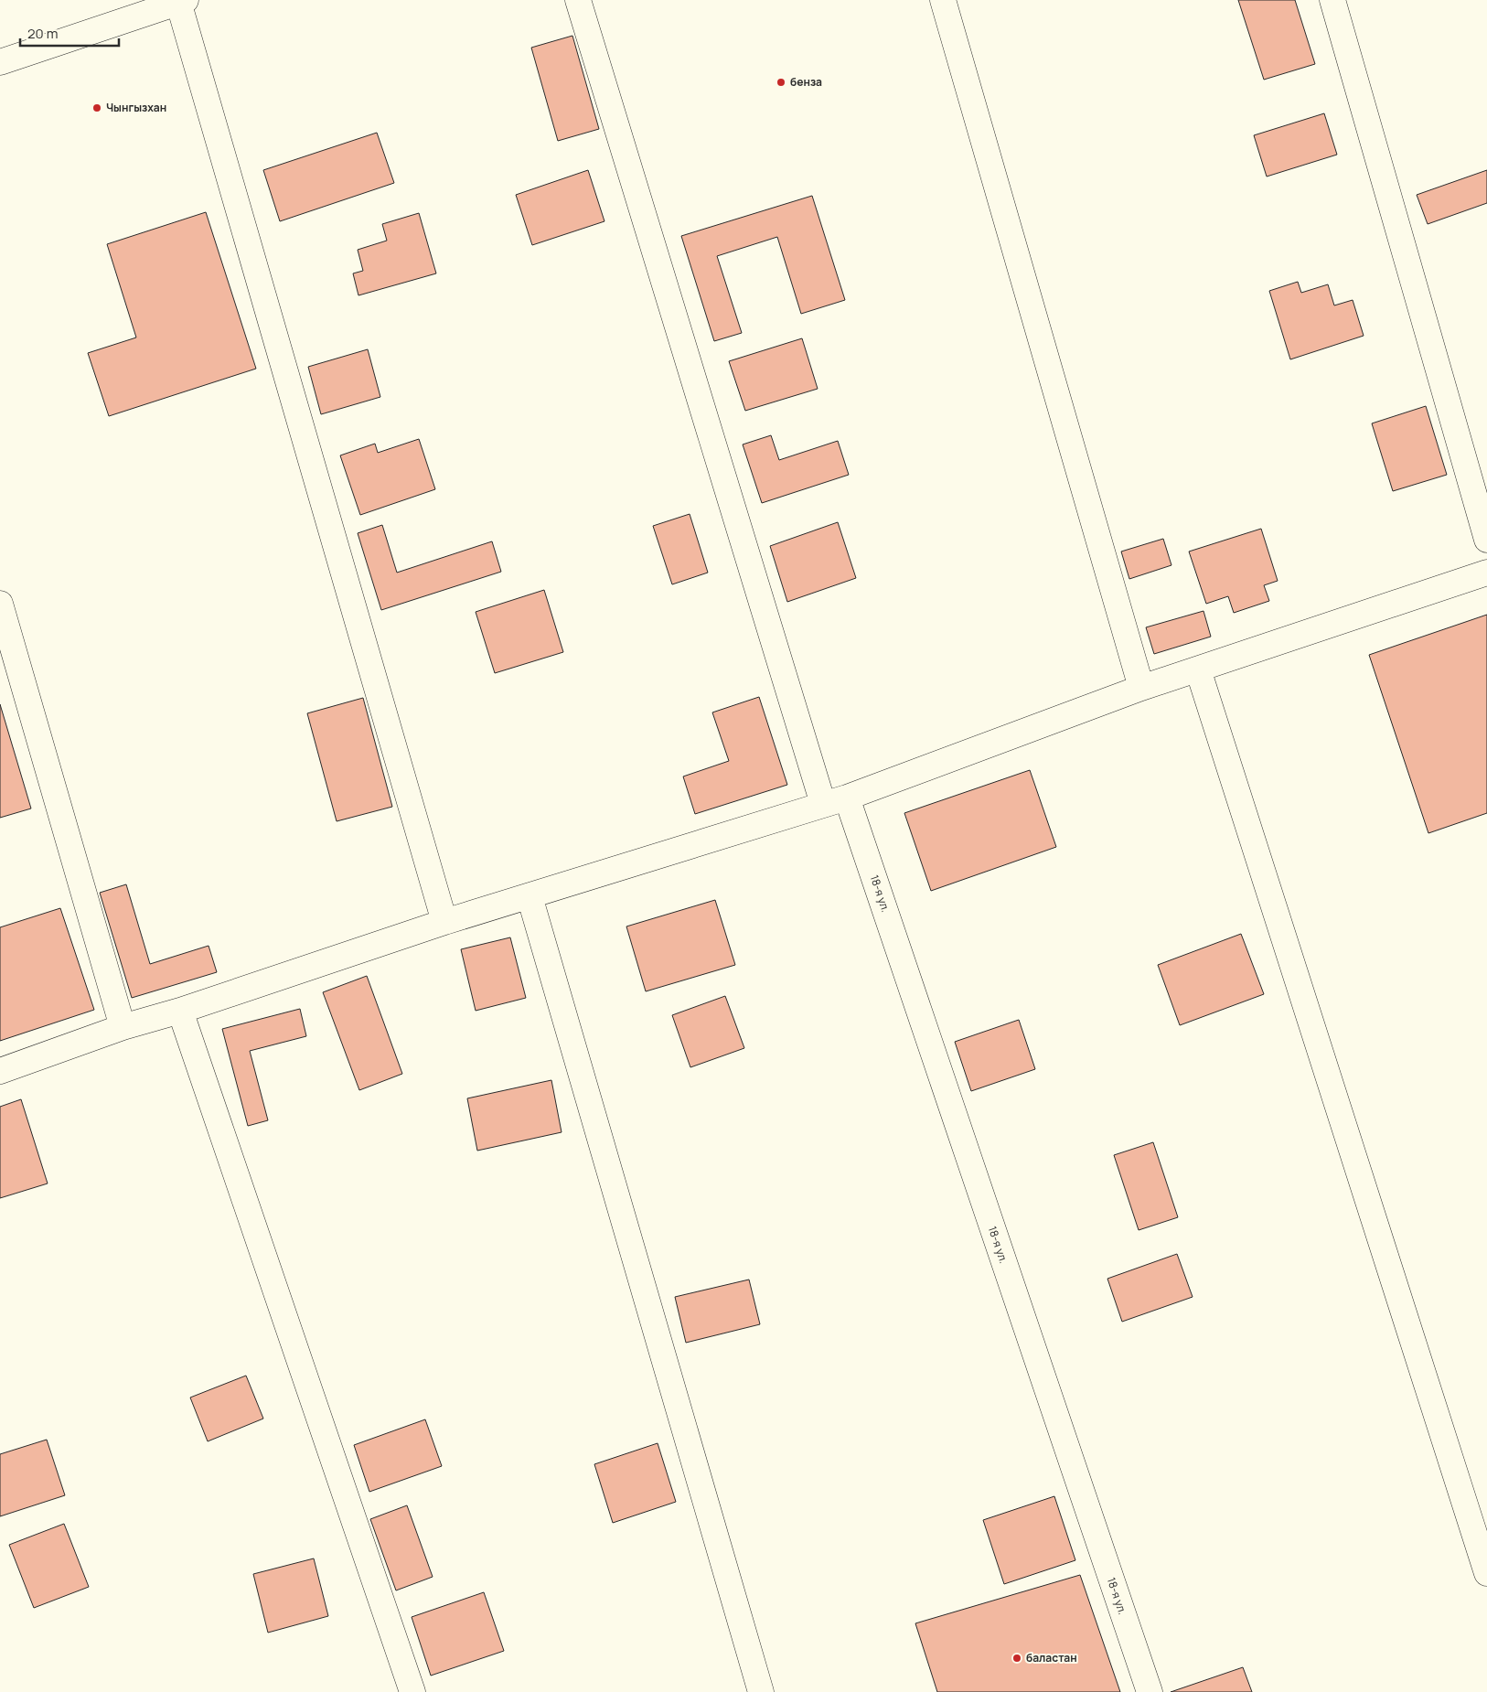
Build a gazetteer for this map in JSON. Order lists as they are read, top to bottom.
{
  "streets": {
    "main road": ["18-я ул."]
  },
  "places": ["бенза", "Чынгызхан", "баластан"],
  "scale_bar": "20 m"
}
